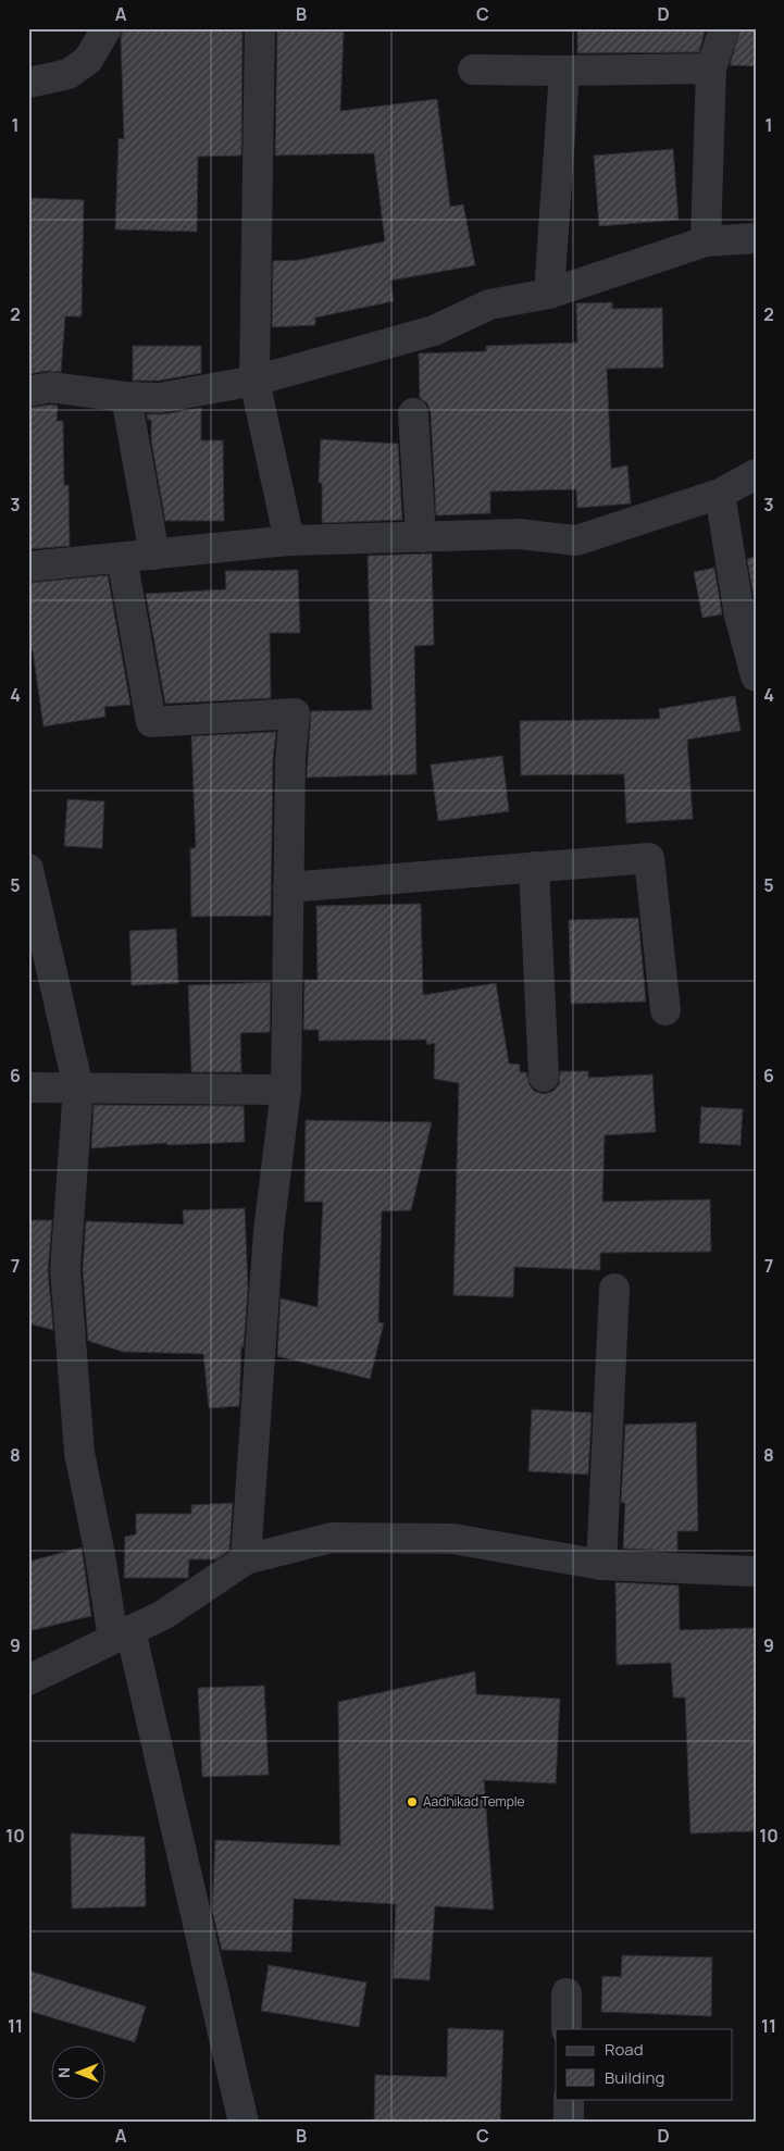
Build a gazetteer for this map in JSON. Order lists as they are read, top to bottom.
{
  "places": ["Aadhikad Temple"],
  "legend": ["Road", "Building"],
  "north": "left",
  "grid": {
    "columns": [
      "A",
      "B",
      "C",
      "D"
    ],
    "rows": [
      "1",
      "2",
      "3",
      "4",
      "5",
      "6",
      "7",
      "8",
      "9",
      "10",
      "11"
    ]
  }
}
